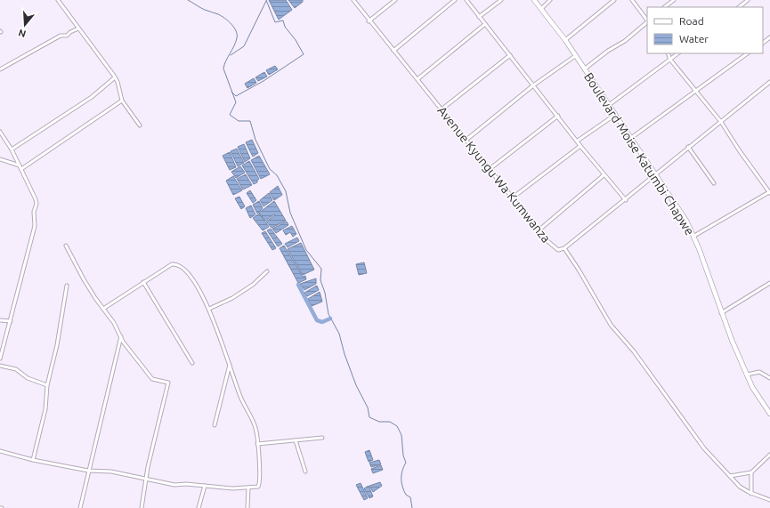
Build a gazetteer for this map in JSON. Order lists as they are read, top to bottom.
{
  "streets": {
    "street": ["Boulevard Moise Katumbi Chapwe", "Avenue Kyungu Wa Kumwanza"]
  },
  "crossings": [
    ["Boulevard Moise Katumbi Chapwe", "Avenue Kyungu Wa Kumwanza"]
  ],
  "legend": ["Road", "Water"],
  "north": "bottom"
}
